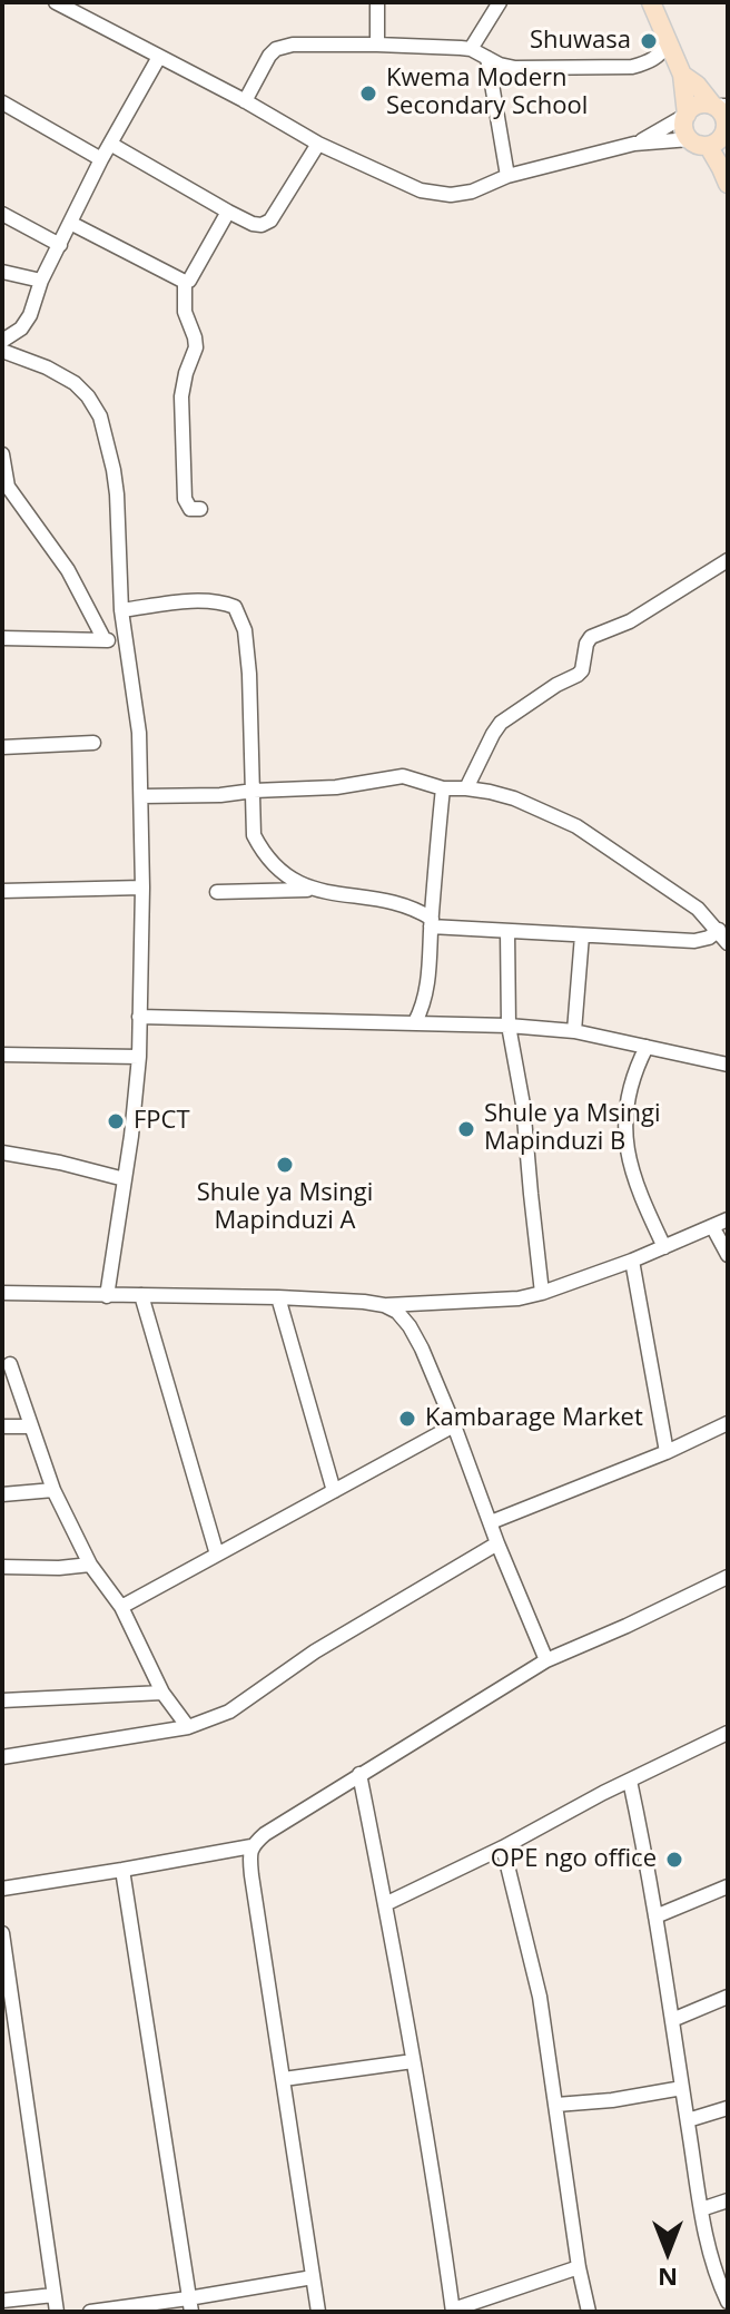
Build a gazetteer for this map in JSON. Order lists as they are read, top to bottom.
{
  "places": [
    "Shuwasa",
    "Kwema Modern Secondary School",
    "FPCT",
    "Shule ya Msingi Mapinduzi B",
    "Shule ya Msingi Mapinduzi A",
    "Kambarage Market",
    "OPE ngo office"
  ],
  "north": "bottom"
}
